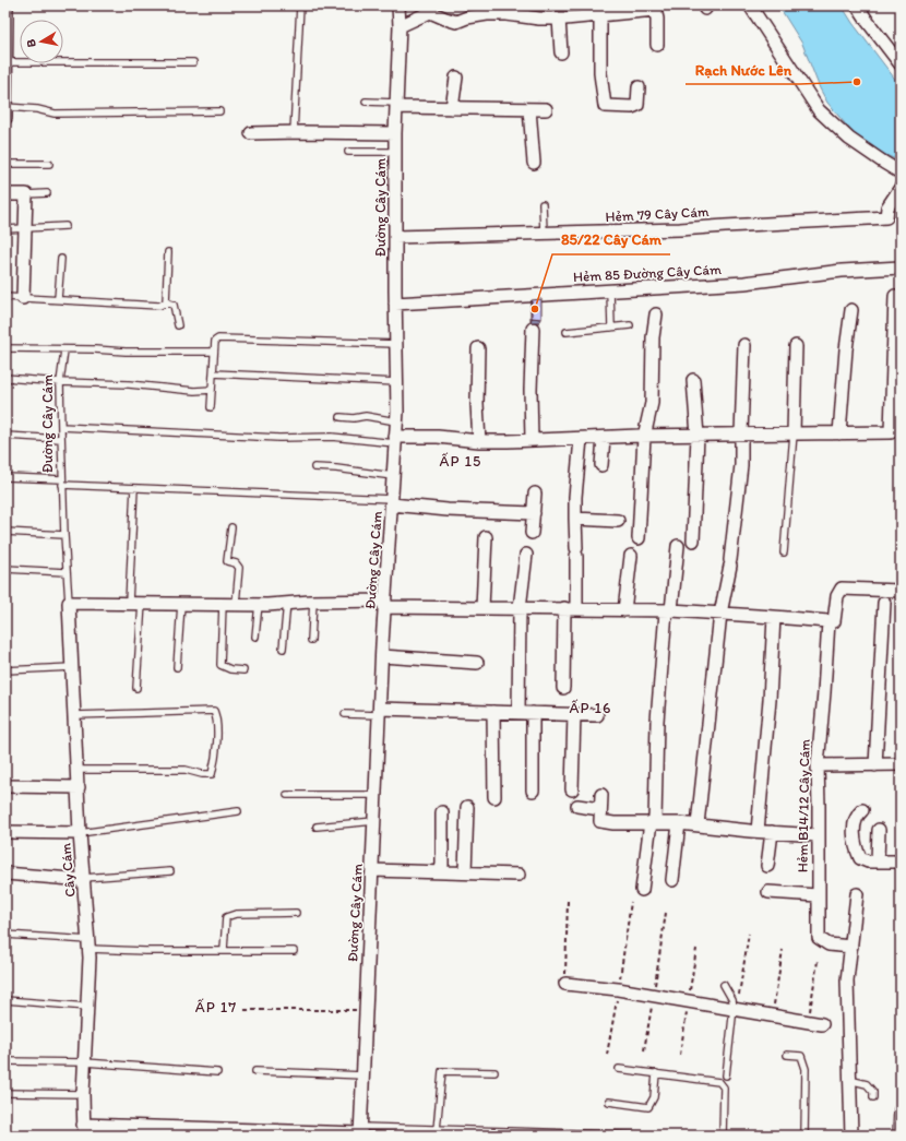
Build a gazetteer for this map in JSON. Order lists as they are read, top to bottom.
{
  "streets": {
    "street": [
      "Đường Cây Cám",
      "Hẻm 79 Cây Cám",
      "Hẻm 85 Đường Cây Cám",
      "Hẻm B14/12 Cây Cám",
      "Cây Cám"
    ]
  },
  "crossings": [
    ["Đường Cây Cám", "Hẻm 79 Cây Cám"],
    ["Đường Cây Cám", "Hẻm 85 Đường Cây Cám"],
    ["Đường Cây Cám", "Cây Cám"]
  ],
  "districts": ["ẤP 15", "ẤP 16", "ẤP 17"],
  "places": ["Rạch Nước Lên", "85/22 Cây Cám"],
  "north": "left"
}
